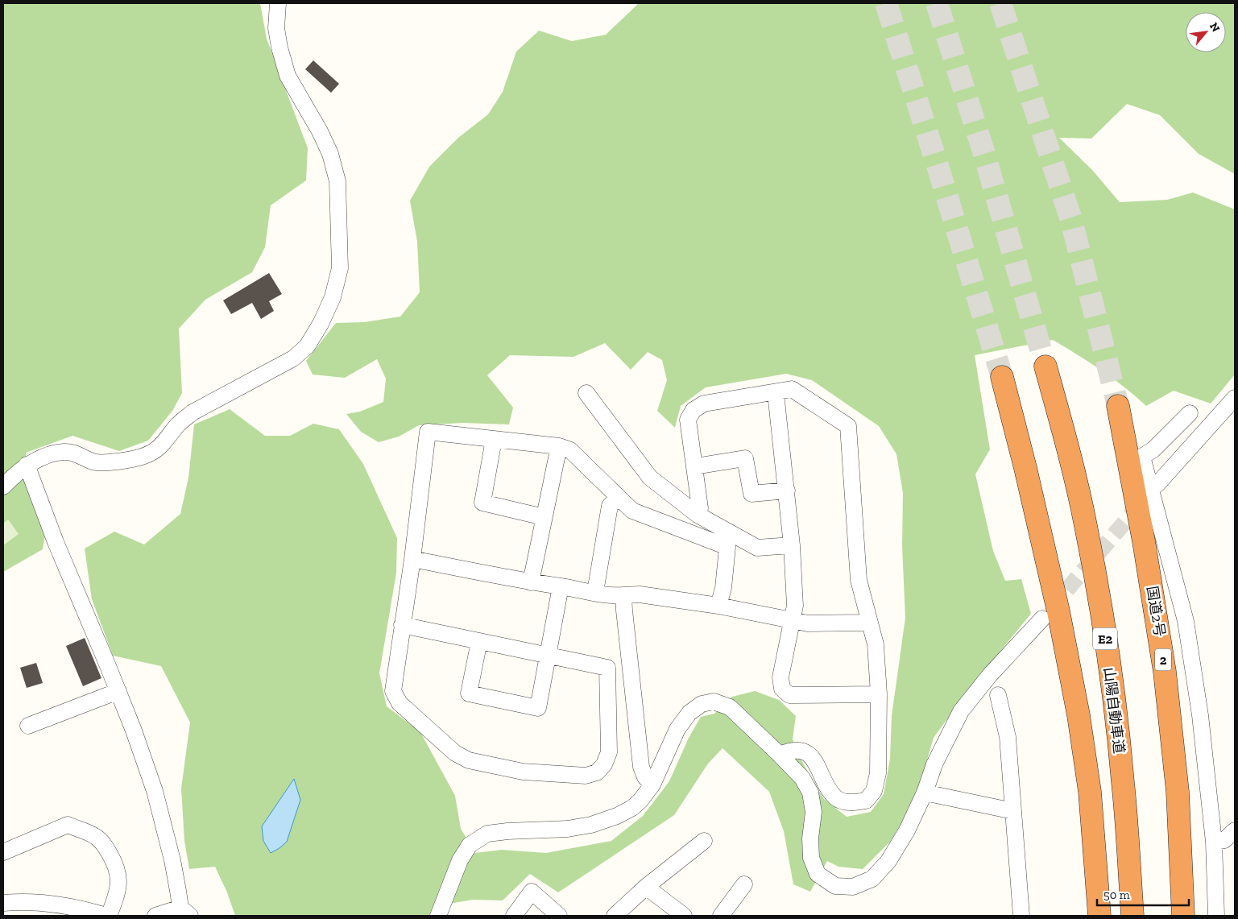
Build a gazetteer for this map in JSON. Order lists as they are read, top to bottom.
{
  "streets": {
    "highway": [
      "国道2号",
      "E2",
      "2",
      "山陽自動車道"
    ]
  },
  "scale_bar": "50 m",
  "north": "top right"
}
